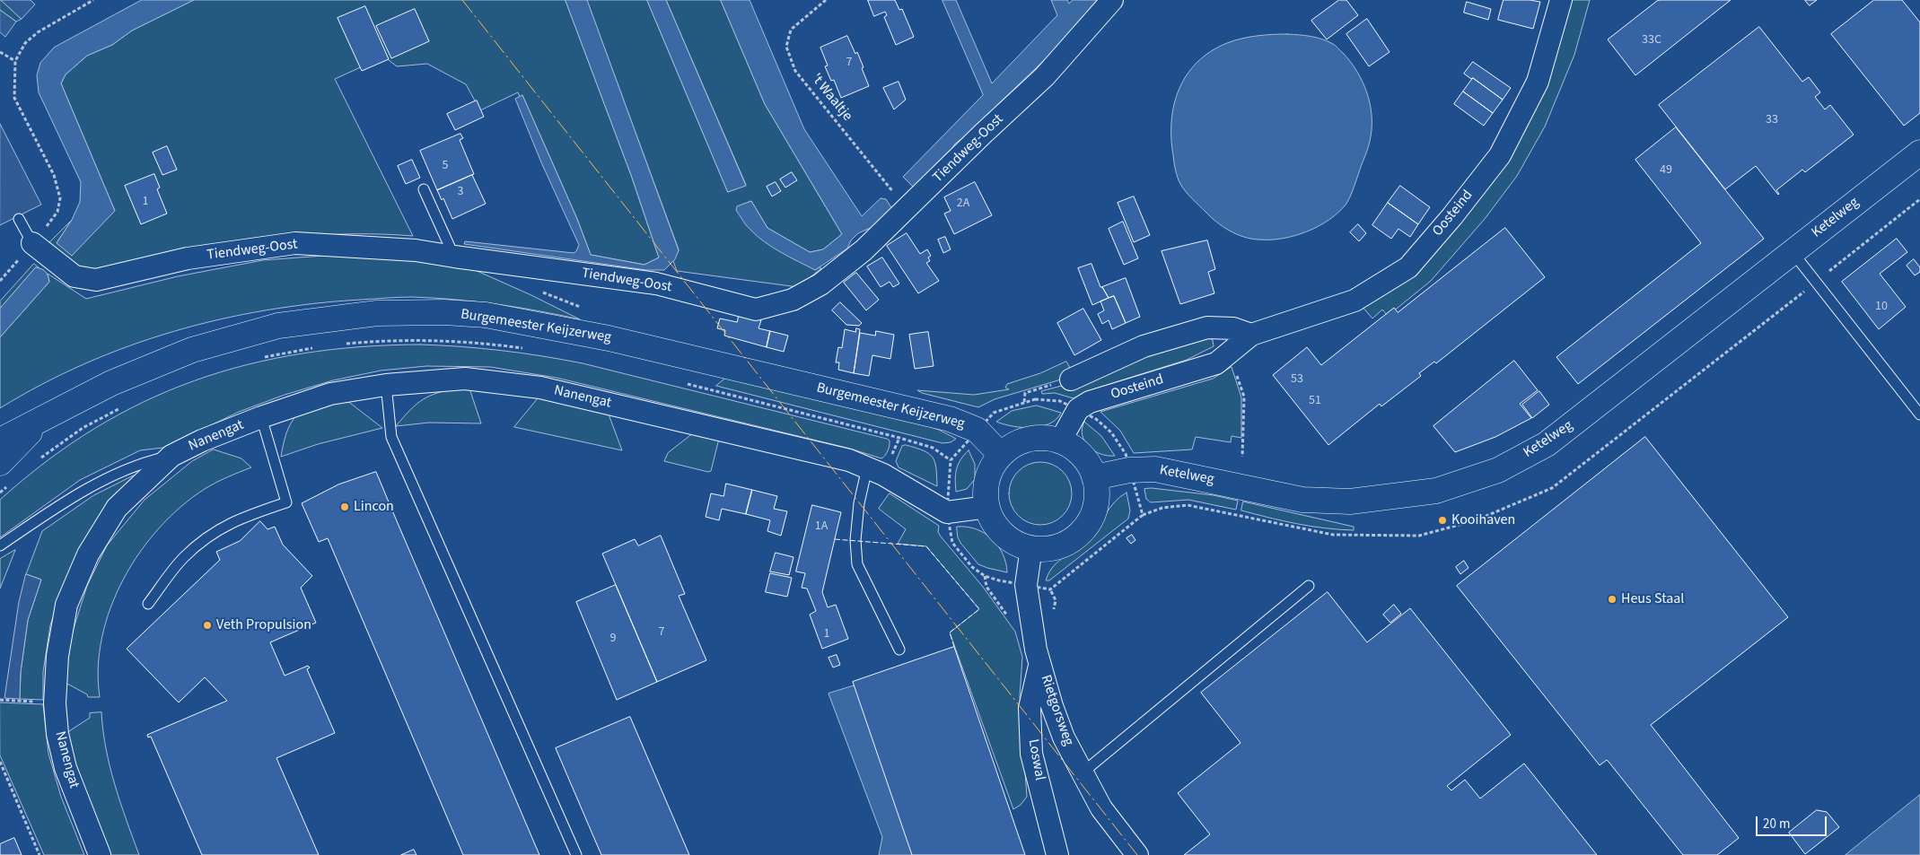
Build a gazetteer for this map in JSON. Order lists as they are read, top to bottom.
{
  "streets": {
    "street": [
      "Tiendweg-Oost",
      "Oosteind",
      "Ketelweg",
      "Burgemeester Keijzerweg",
      "Nanengat",
      "Rietgorsweg",
      "Loswal"
    ],
    "path": ["'t Waaltje"]
  },
  "crossings": [
    ["'t Waaltje", "Tiendweg-Oost"],
    ["Ketelweg", "Burgemeester Keijzerweg"],
    ["Ketelweg", "Rietgorsweg"],
    ["Burgemeester Keijzerweg", "Rietgorsweg"],
    ["Rietgorsweg", "Loswal"]
  ],
  "places": [
    "Lincon",
    "Kooihaven",
    "Heus Staal",
    "Veth Propulsion"
  ],
  "house_numbers": [
    "33C",
    "7",
    "33",
    "5",
    "49",
    "3",
    "1",
    "2A",
    "10",
    "53",
    "51",
    "1A",
    "7",
    "1",
    "9"
  ],
  "scale_bar": "20 m"
}
